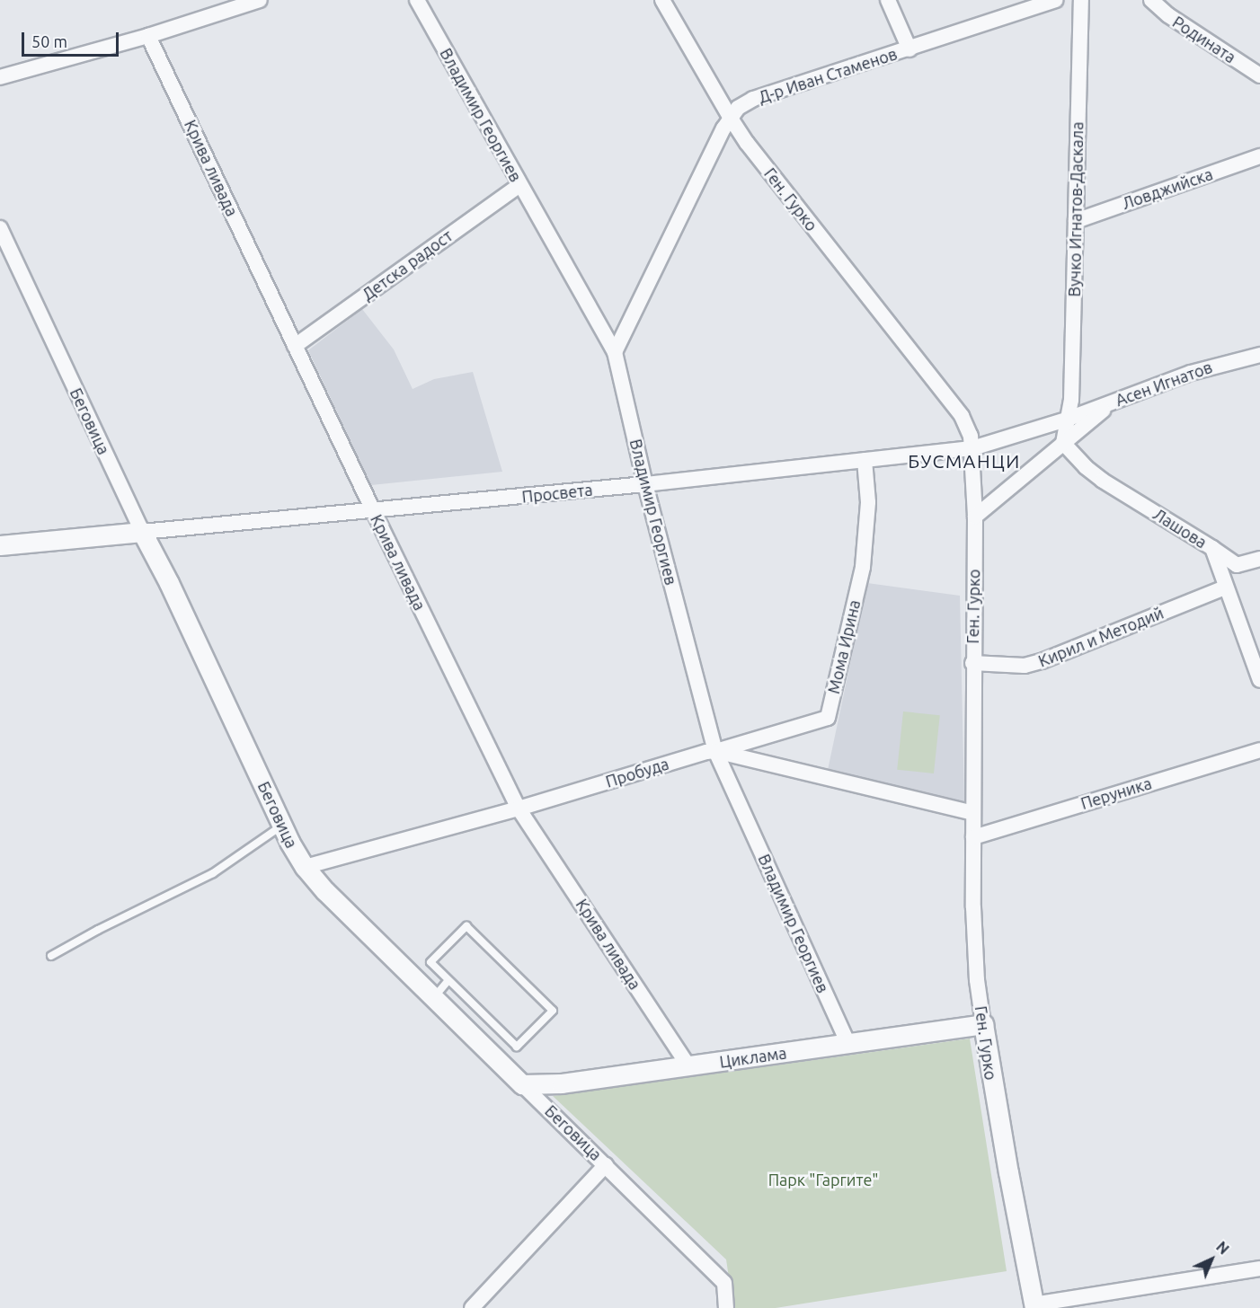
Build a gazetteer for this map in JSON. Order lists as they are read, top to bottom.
{
  "streets": {
    "street": [
      "Родината",
      "Д-р Иван Стаменов",
      "Владимир Георгиев",
      "Крива ливада",
      "Ловджийска",
      "Ген. Гурко",
      "Вучко Игнатов-Даскала",
      "Детска радост",
      "Асен Игнатов",
      "Беговица",
      "Просвета",
      "Лашова",
      "Кирил и Методий",
      "Мома Ирина",
      "Пробуда",
      "Перуника",
      "Циклама"
    ]
  },
  "crossings": [
    ["Д-р Иван Стаменов", "Владимир Георгиев"],
    ["Д-р Иван Стаменов", "Ген. Гурко"],
    ["Владимир Георгиев", "Детска радост"],
    ["Владимир Георгиев", "Просвета"],
    ["Владимир Георгиев", "Мома Ирина"],
    ["Владимир Георгиев", "Пробуда"],
    ["Владимир Георгиев", "Циклама"],
    ["Крива ливада", "Детска радост"],
    ["Крива ливада", "Просвета"],
    ["Крива ливада", "Пробуда"],
    ["Крива ливада", "Циклама"],
    ["Ловджийска", "Вучко Игнатов-Даскала"],
    ["Ген. Гурко", "Асен Игнатов"],
    ["Ген. Гурко", "Просвета"],
    ["Ген. Гурко", "Кирил и Методий"],
    ["Ген. Гурко", "Пробуда"],
    ["Ген. Гурко", "Перуника"],
    ["Ген. Гурко", "Циклама"],
    ["Вучко Игнатов-Даскала", "Асен Игнатов"],
    ["Вучко Игнатов-Даскала", "Лашова"],
    ["Асен Игнатов", "Просвета"],
    ["Беговица", "Просвета"],
    ["Беговица", "Пробуда"],
    ["Беговица", "Циклама"],
    ["Просвета", "Мома Ирина"],
    ["Лашова", "Кирил и Методий"],
    ["Мома Ирина", "Пробуда"]
  ],
  "districts": ["БУСМАНЦИ"],
  "parks": ["Парк \"Гаргите\""],
  "scale_bar": "50 m",
  "north": "top right"
}
